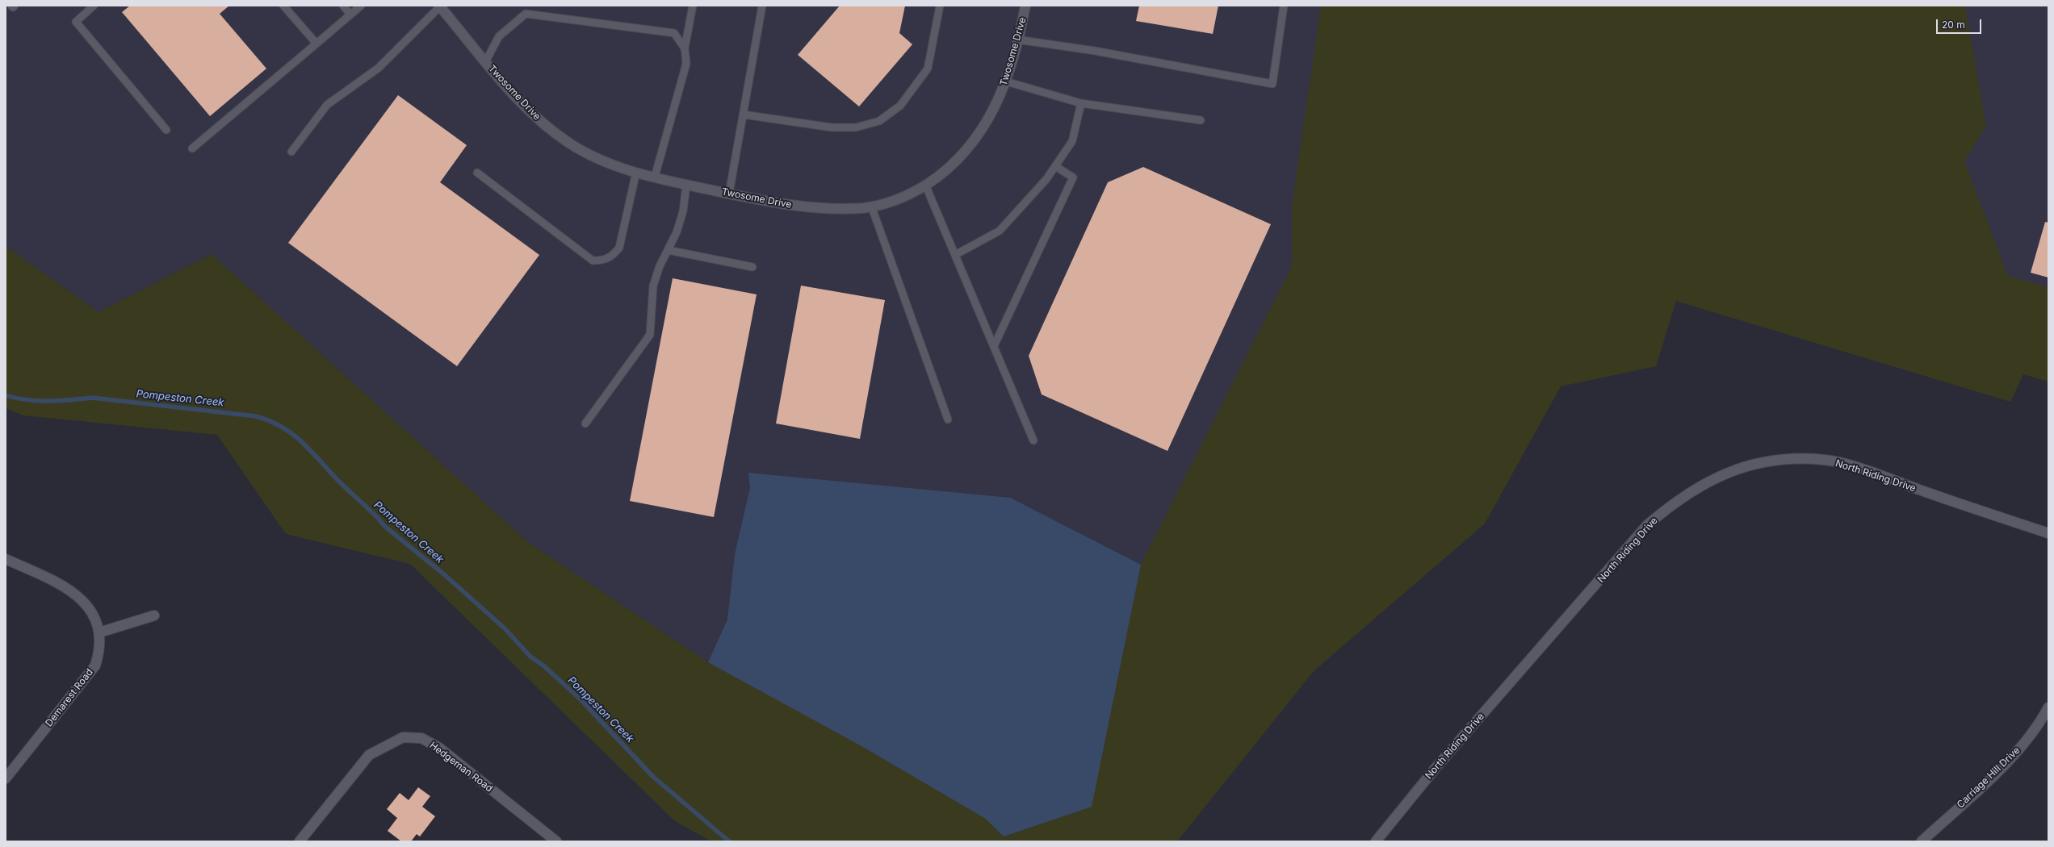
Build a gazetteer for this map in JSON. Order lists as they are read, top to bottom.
{
  "streets": {
    "street": [
      "Twosome Drive",
      "North Riding Drive",
      "Demarest Road",
      "Hedgeman Road",
      "Carriage Hill Drive"
    ]
  },
  "water": ["Pompeston Creek"],
  "scale_bar": "20 m"
}
